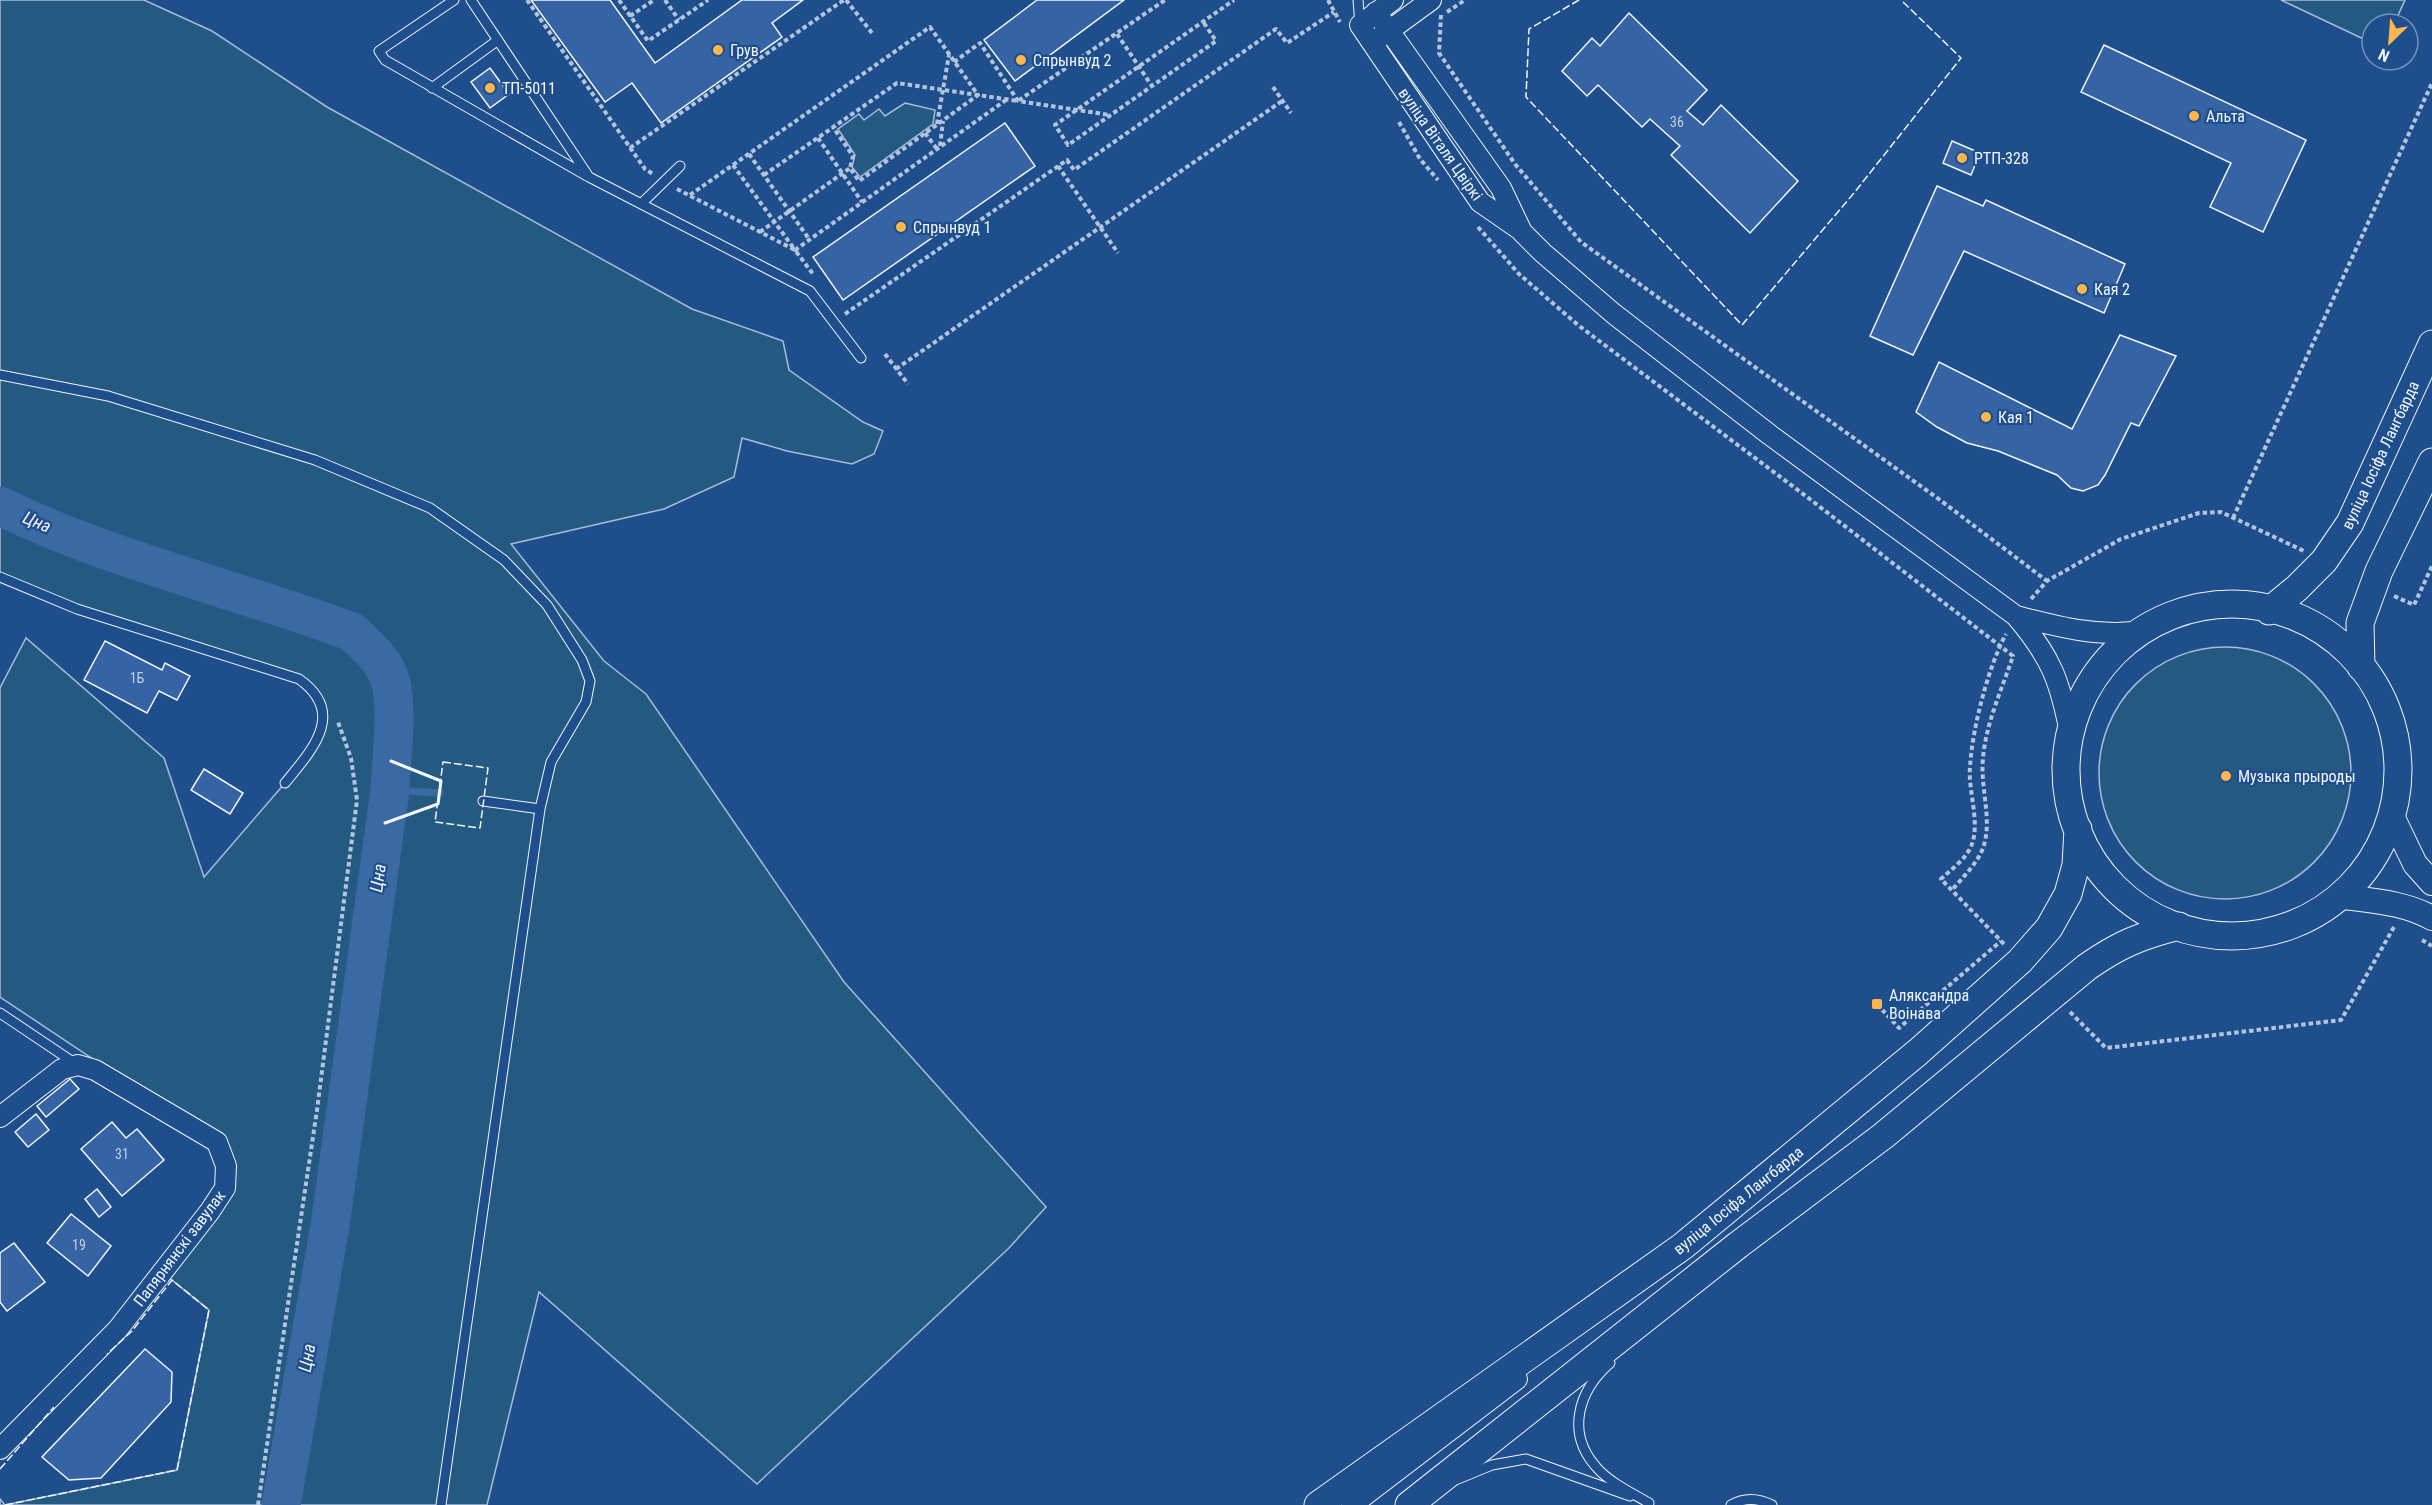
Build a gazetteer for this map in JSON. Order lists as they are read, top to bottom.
{
  "streets": {
    "main road": ["вуліца Іосіфа Лангбарда"],
    "street": ["вуліца Віталя Цвіркі", "Папярнянскі завулак"]
  },
  "water": ["Цна"],
  "places": {
    "other": [
      "Грув",
      "Спрынвуд 2",
      "ТП-5011",
      "Альта",
      "РТП-328",
      "Спрынвуд 1",
      "Кая 2",
      "Кая 1",
      "Музыка прыроды"
    ],
    "transit": ["Аляксандра Воінава"]
  },
  "house_numbers": [
    "36",
    "1Б",
    "31",
    "19"
  ],
  "north": "bottom left"
}
